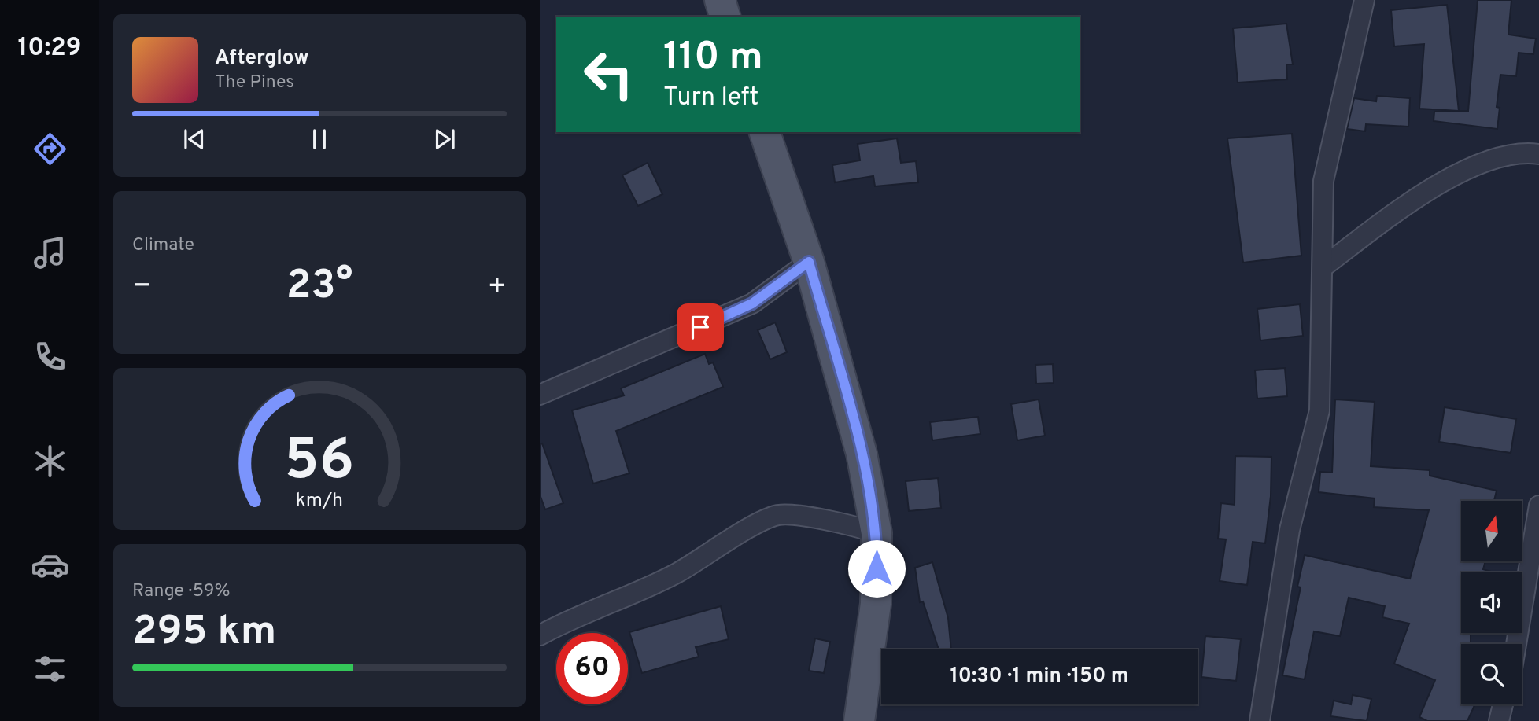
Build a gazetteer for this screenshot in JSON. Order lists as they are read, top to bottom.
{
  "north": "top",
  "page": {
    "tabs": "10:29",
    "turn": ["110 m", "Turn left"],
    "song": ["Afterglow", "The Pines"],
    "tile": [
      "Climate",
      ["Range · 59%", "295 km"]
    ],
    "heat": ["−", "23°", "+"],
    "limit": "60",
    "trip": "10:30 · 1 min · 150 m",
    "gauge": ["56", "km/h"]
  }
}
